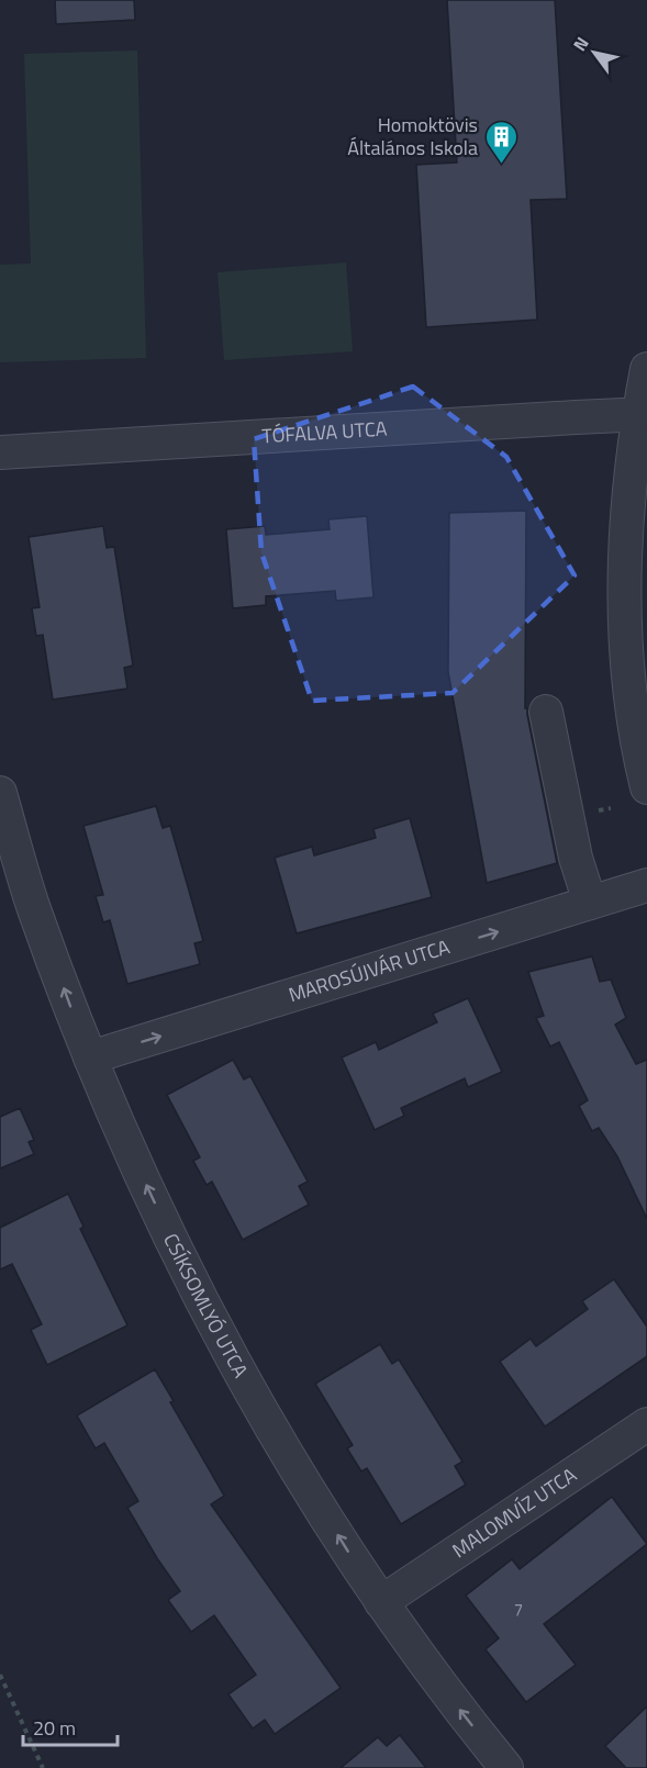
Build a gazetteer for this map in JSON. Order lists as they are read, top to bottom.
{
  "streets": {
    "street": [
      "TÓFALVA UTCA",
      "MAROSÚJVÁR UTCA",
      "CSÍKSOMLYÓ UTCA",
      "MALOMVÍZ UTCA"
    ]
  },
  "crossings": [
    ["MAROSÚJVÁR UTCA", "CSÍKSOMLYÓ UTCA"],
    ["CSÍKSOMLYÓ UTCA", "MALOMVÍZ UTCA"]
  ],
  "one_way": ["MAROSÚJVÁR UTCA", "CSÍKSOMLYÓ UTCA"],
  "places": {
    "building": ["Homoktövis Általános Iskola"]
  },
  "house_numbers": ["7"],
  "scale_bar": "20 m",
  "north": "top left"
}
